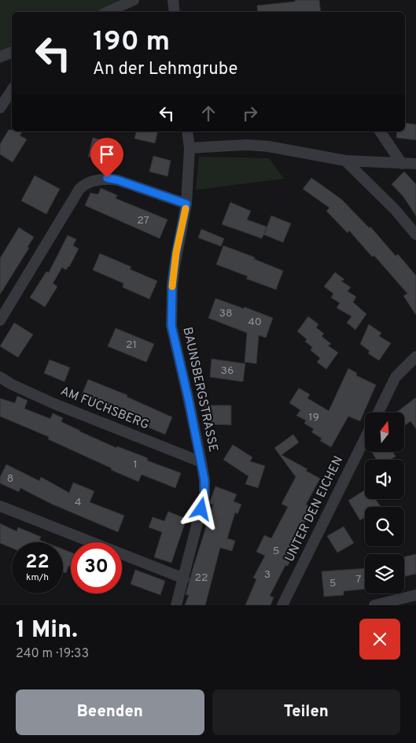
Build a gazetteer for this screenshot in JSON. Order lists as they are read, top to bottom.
{
  "streets": {
    "street": ["BAUNSBERGSTRASSE", "AM FUCHSBERG", "UNTER DEN EICHEN"]
  },
  "crossings": [
    ["BAUNSBERGSTRASSE", "AM FUCHSBERG"]
  ],
  "house_numbers": [
    "27",
    "38",
    "40",
    "21",
    "36",
    "19",
    "1",
    "8",
    "4",
    "5",
    "3",
    "22",
    "7",
    "5"
  ],
  "north": "top",
  "page": {
    "turn": ["190 m", "An der Lehmgrube"],
    "speed": "22 km/h",
    "limit": "30",
    "heading": ["1 Min.", "240 m · 19:33"],
    "buttons": ["Beenden", "Teilen"]
  }
}
